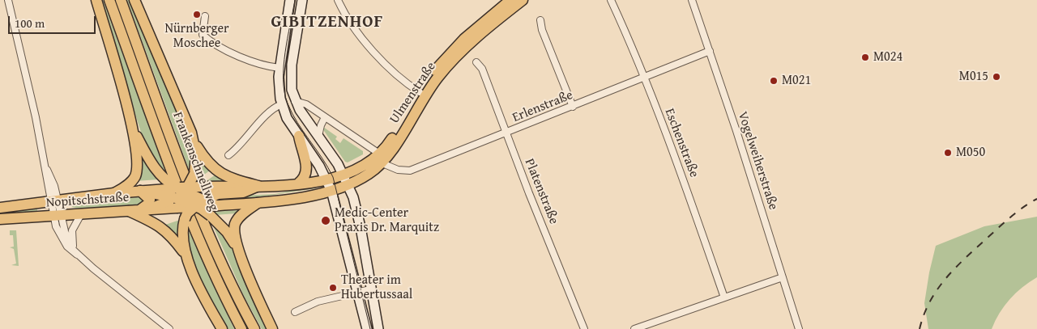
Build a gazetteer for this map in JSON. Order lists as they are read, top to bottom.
{
  "streets": {
    "main road": ["Ulmenstraße", "Frankenschnellweg", "Nopitschstraße"],
    "street": [
      "Erlenstraße",
      "Eschenstraße",
      "Vogelweiherstraße",
      "Platenstraße"
    ]
  },
  "crossings": [
    ["Ulmenstraße", "Erlenstraße"],
    ["Erlenstraße", "Eschenstraße"],
    ["Erlenstraße", "Vogelweiherstraße"],
    ["Erlenstraße", "Platenstraße"]
  ],
  "districts": ["GIBITZENHOF"],
  "places": [
    "Nürnberger Moschee",
    "M024",
    "M015",
    "M021",
    "M050",
    "Medic-Center Praxis Dr. Marquitz",
    "Theater im Hubertussaal"
  ],
  "scale_bar": "100 m"
}
